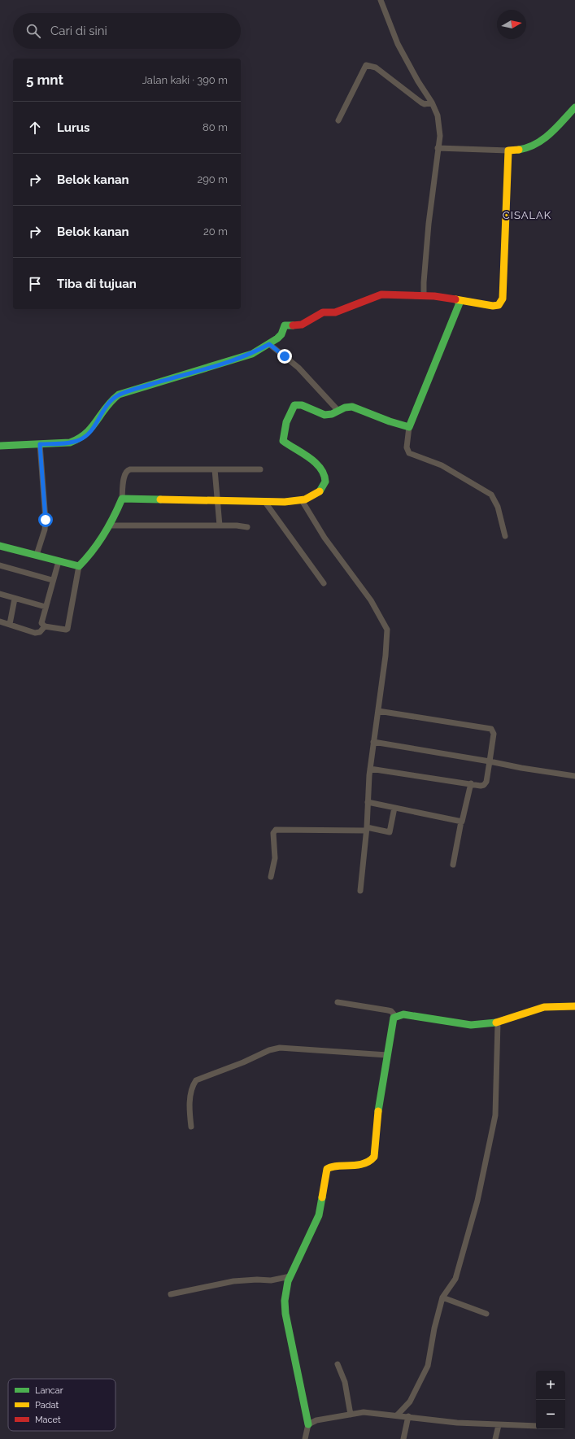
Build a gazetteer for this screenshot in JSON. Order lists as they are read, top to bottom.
{
  "districts": ["CISALAK"],
  "legend": ["Lancar", "Padat", "Macet"],
  "north": "right",
  "page": {
    "search": "Cari di sini",
    "heading": ["5 mnt", "Jalan kaki · 390 m"],
    "list": [
      ["Lurus", "80 m"],
      ["Belok kanan", "290 m"],
      ["Belok kanan", "20 m"],
      "Tiba di tujuan"
    ],
    "map_buttons": ["+", "−"]
  }
}
